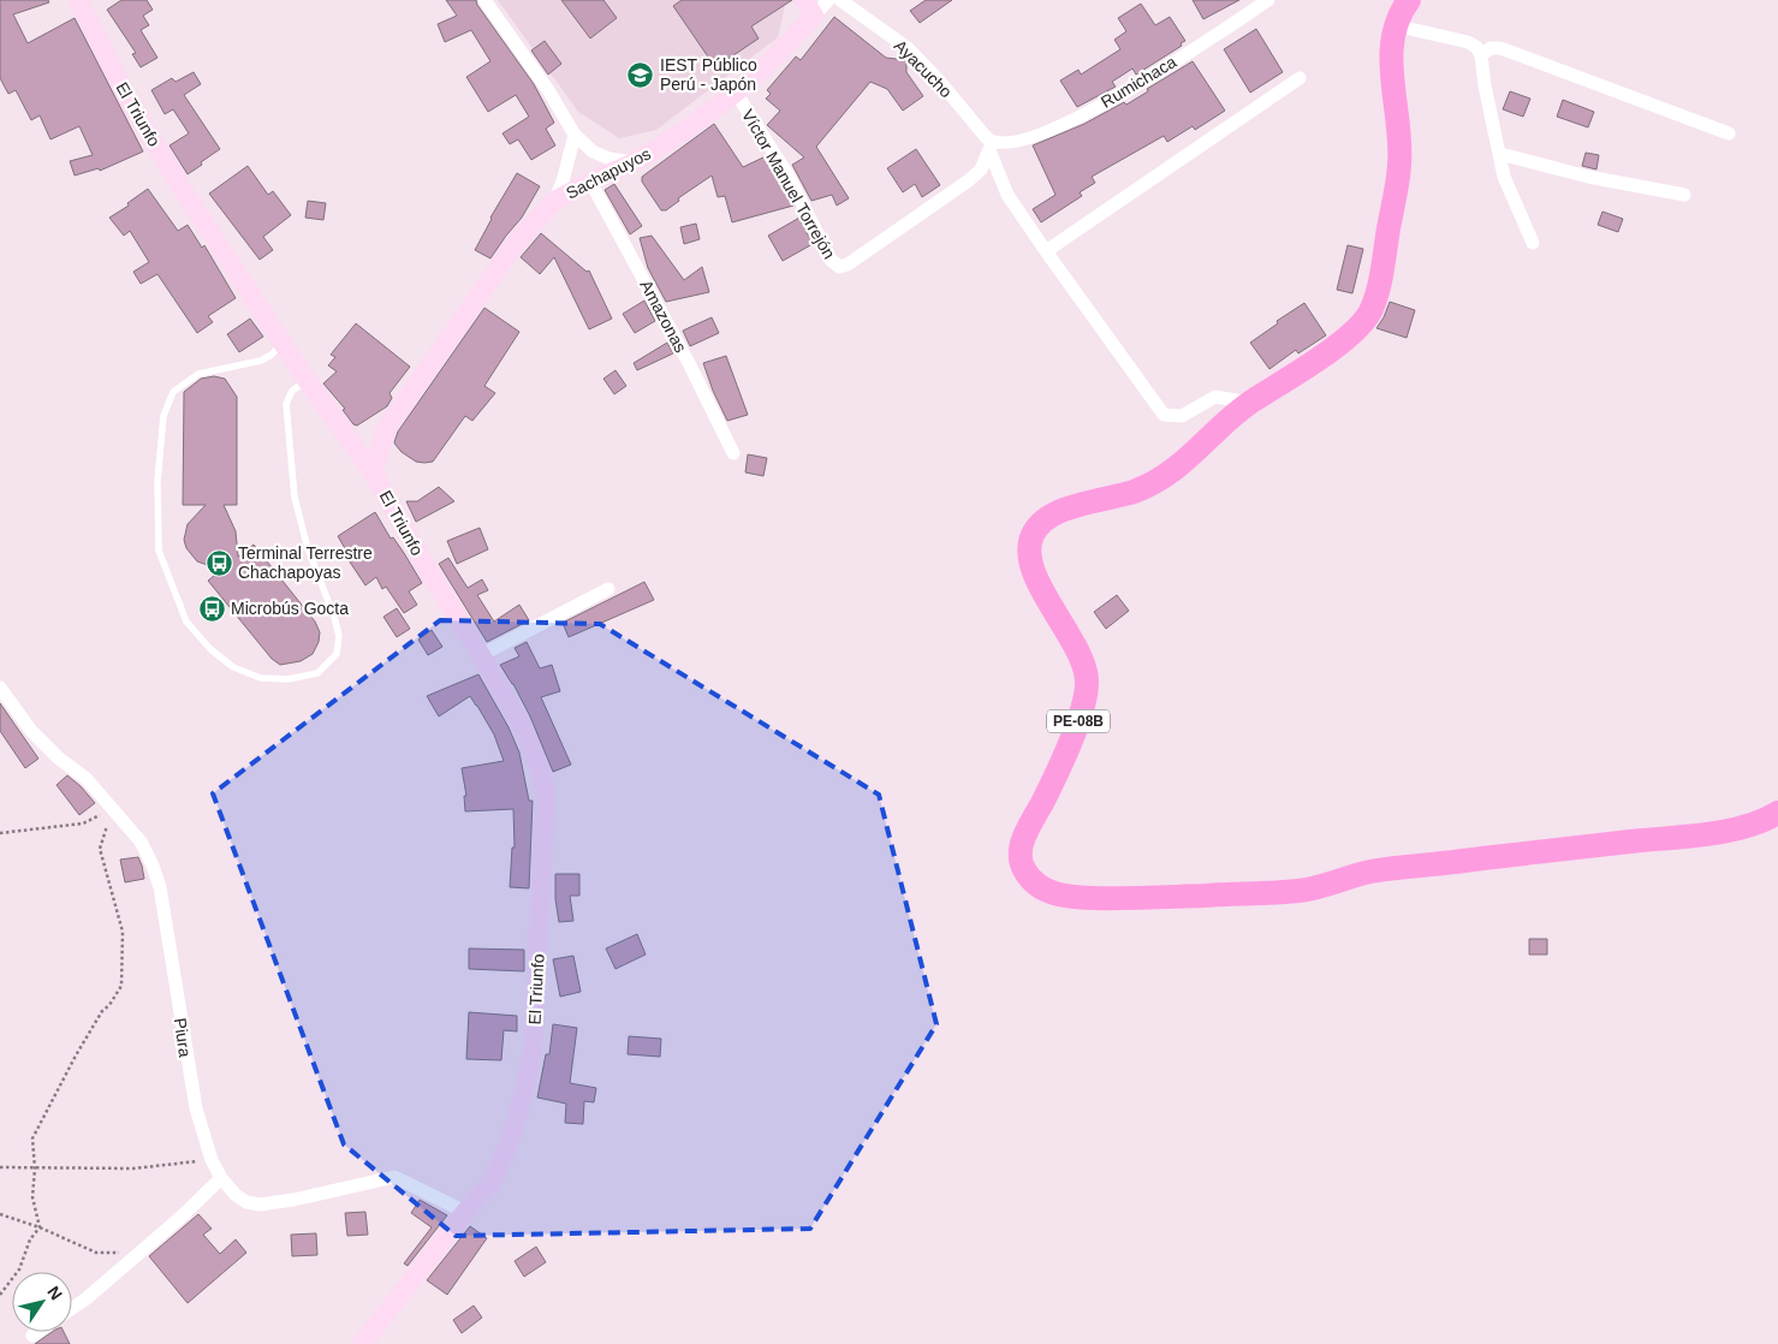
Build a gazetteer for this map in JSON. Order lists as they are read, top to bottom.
{
  "streets": {
    "highway": ["PE-08B"],
    "main road": ["El Triunfo", "Sachapuyos"],
    "street": [
      "Ayacucho",
      "Rumichaca",
      "Víctor Manuel Torrejón",
      "Amazonas",
      "Piura"
    ]
  },
  "crossings": [
    ["Ayacucho", "Rumichaca"],
    ["Ayacucho", "Víctor Manuel Torrejón"],
    ["Ayacucho", "PE-08B"],
    ["Rumichaca", "Víctor Manuel Torrejón"],
    ["El Triunfo", "Sachapuyos"],
    ["El Triunfo", "Piura"],
    ["Sachapuyos", "Víctor Manuel Torrejón"],
    ["Sachapuyos", "Amazonas"]
  ],
  "places": {
    "school or university": ["IEST Público Perú - Japón"],
    "bus stop": ["Terminal Terrestre Chachapoyas", "Microbús Gocta"]
  },
  "north": "top right"
}
